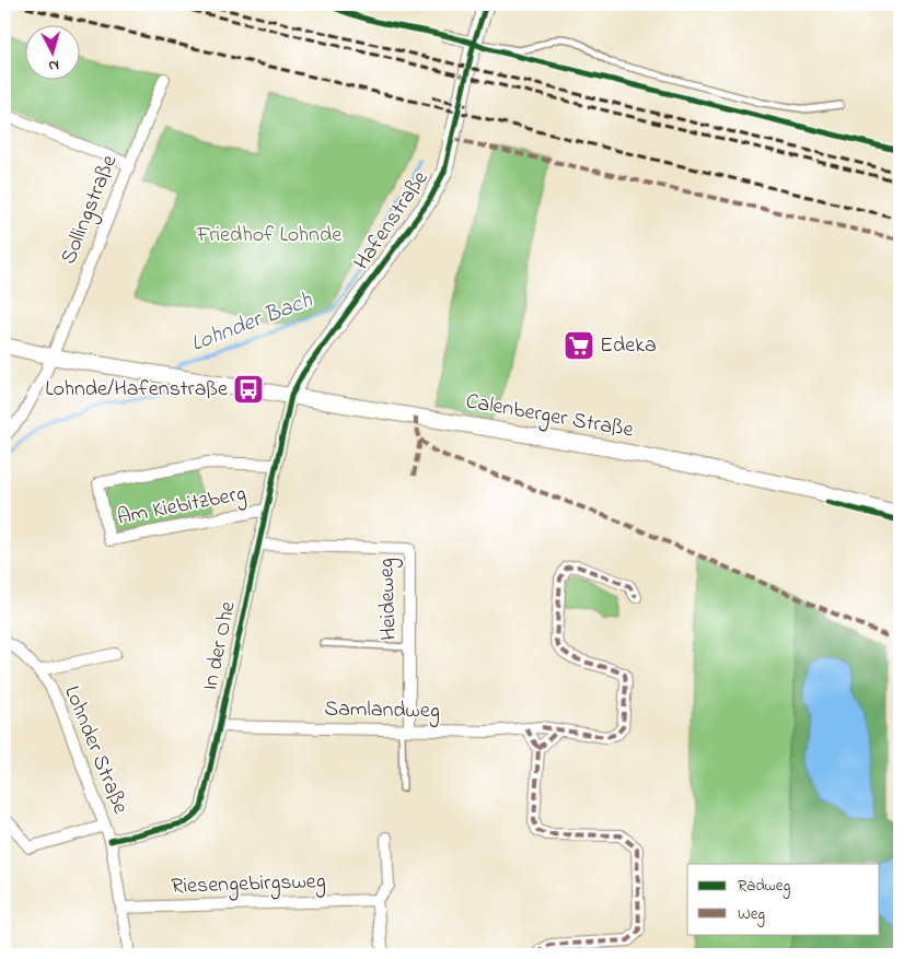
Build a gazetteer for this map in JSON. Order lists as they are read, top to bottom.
{
  "streets": {
    "street": [
      "Sollingstraße",
      "Hafenstraße",
      "Calenberger Straße",
      "Am Kiebitzberg",
      "Heideweg",
      "In der Ohe",
      "Samlandweg",
      "Lohnder Straße",
      "Riesengebirgsweg"
    ]
  },
  "crossings": [
    ["Sollingstraße", "Calenberger Straße"],
    ["Hafenstraße", "Calenberger Straße"],
    ["Hafenstraße", "In der Ohe"],
    ["Calenberger Straße", "In der Ohe"],
    ["Am Kiebitzberg", "In der Ohe"],
    ["Heideweg", "In der Ohe"],
    ["Heideweg", "Samlandweg"],
    ["In der Ohe", "Samlandweg"],
    ["In der Ohe", "Lohnder Straße"],
    ["Lohnder Straße", "Riesengebirgsweg"]
  ],
  "water": ["Lohnder Bach"],
  "parks": ["Friedhof Lohnde"],
  "places": {
    "supermarket": ["Edeka"],
    "bus stop": ["Lohnde/Hafenstraße"]
  },
  "legend": ["Radweg", "Weg"],
  "north": "bottom"
}
